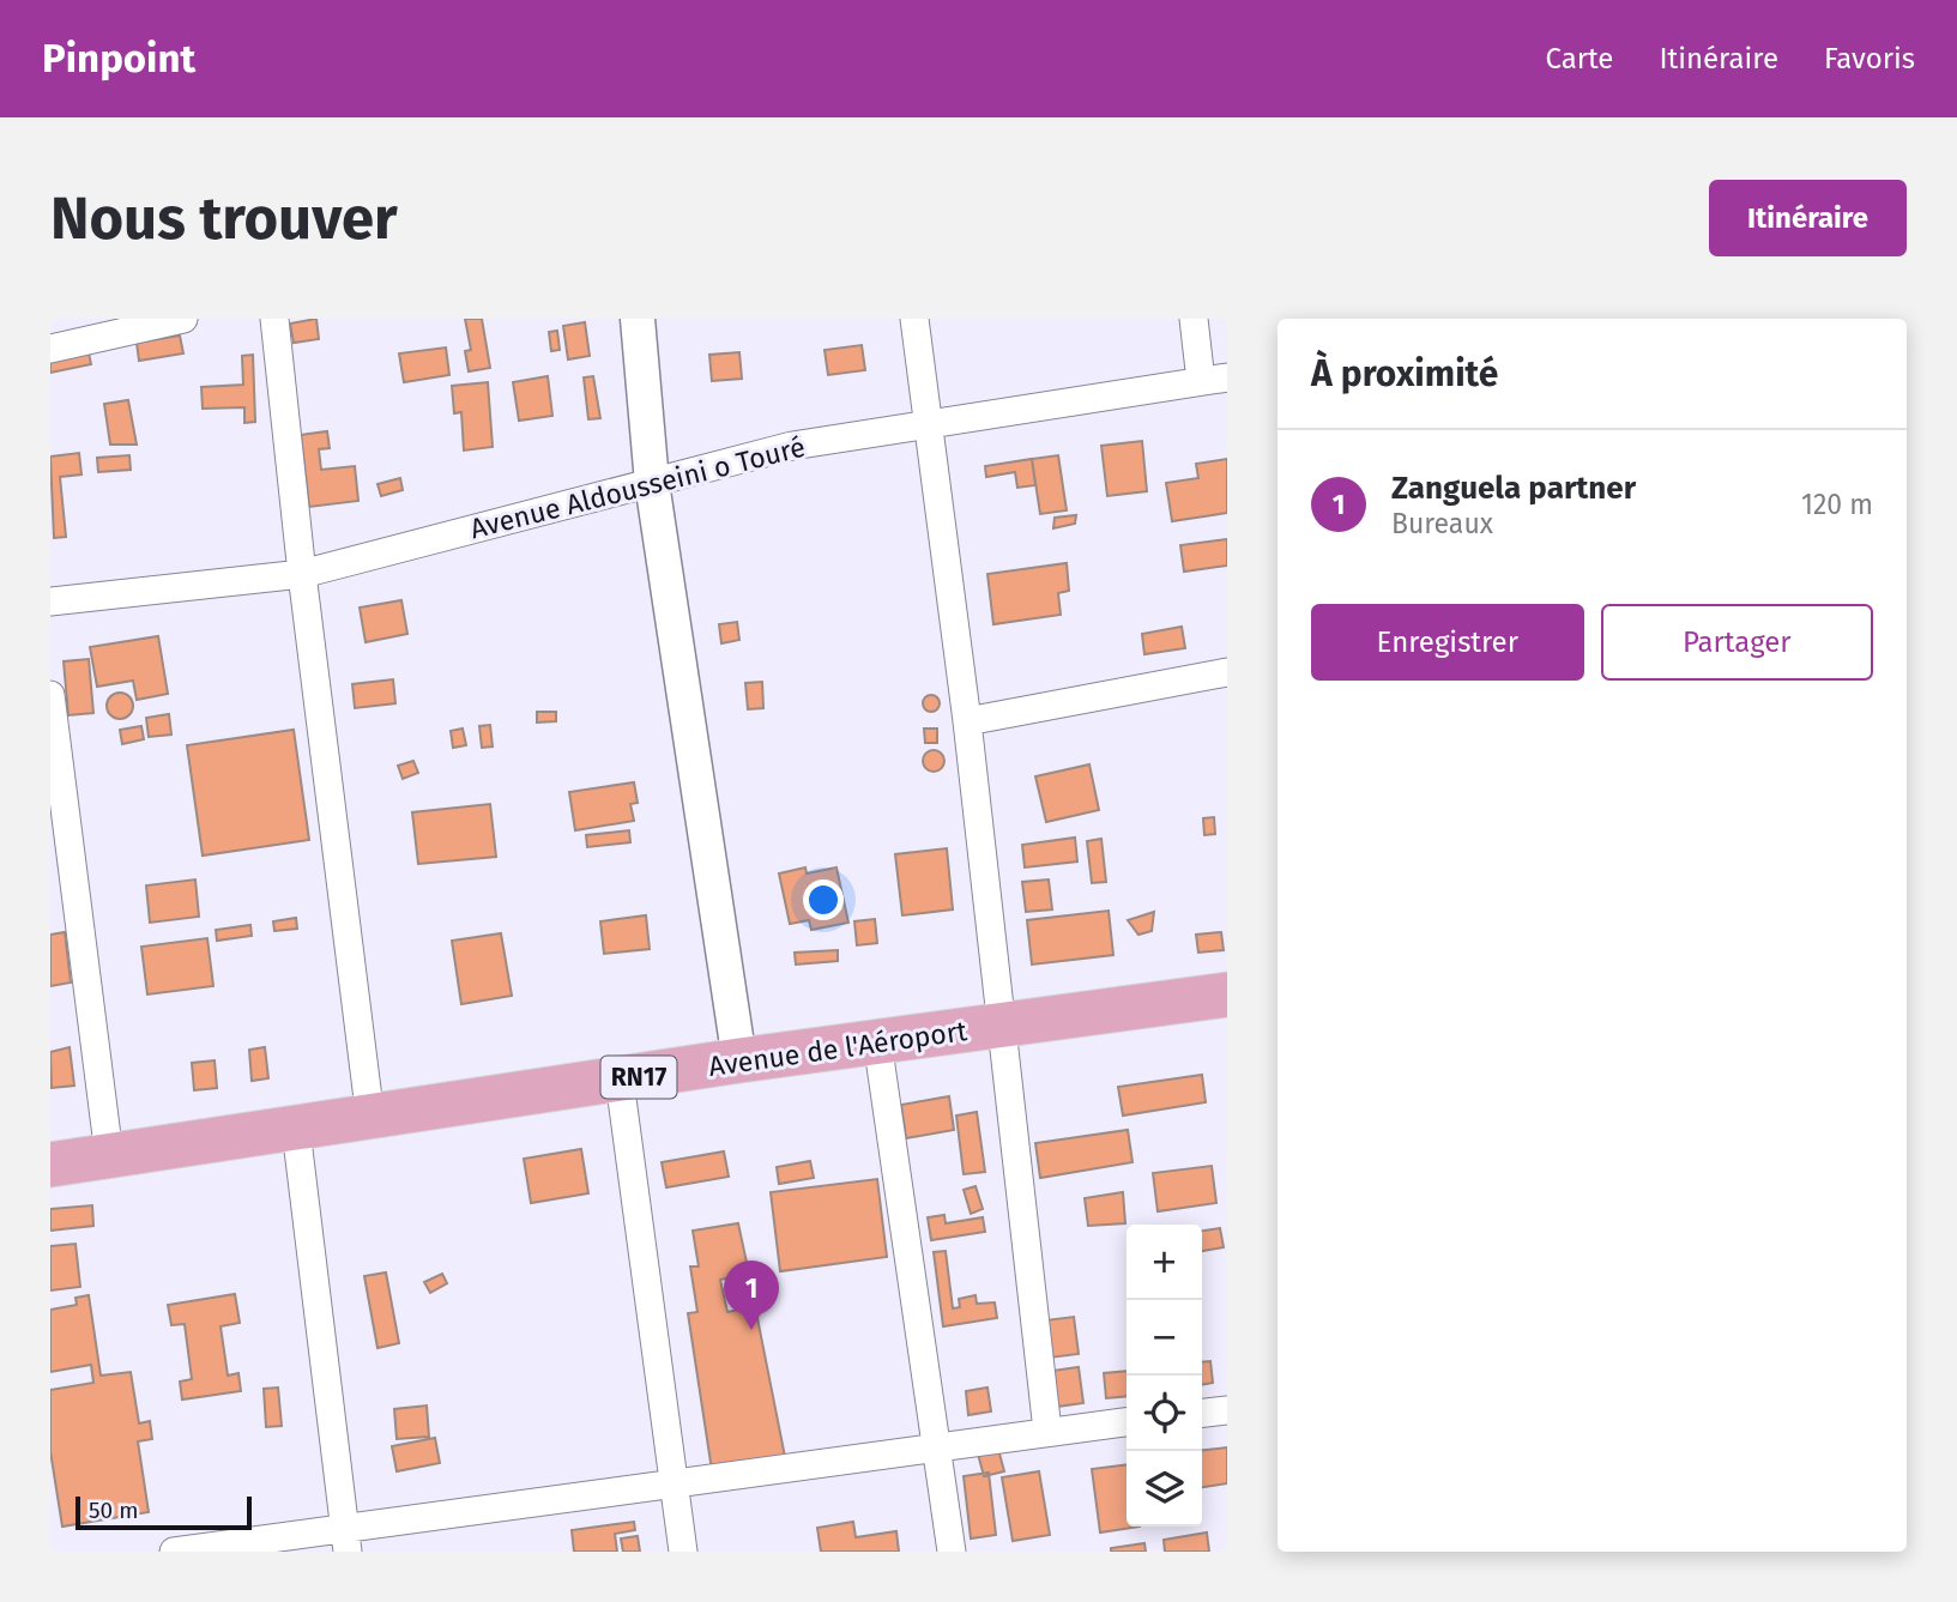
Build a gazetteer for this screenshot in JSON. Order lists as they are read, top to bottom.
{
  "streets": {
    "main road": ["Avenue de l'Aéroport", "RN17"],
    "street": ["Avenue Aldousseini o Touré"]
  },
  "scale_bar": "50 m",
  "page": {
    "header": "Pinpoint",
    "nav": ["Carte", "Itinéraire", "Favoris"],
    "buttons": [
      "Itinéraire",
      ["Enregistrer", "Partager"]
    ],
    "title": "Nous trouver",
    "heading": "À proximité",
    "list": [
      {
        "mark": "1",
        "name": "Zanguela partner",
        "note": "Bureaux",
        "value": "120 m"
      }
    ],
    "map_buttons": ["+", "−"],
    "pins": "1",
    "scale": "50 m"
  }
}
